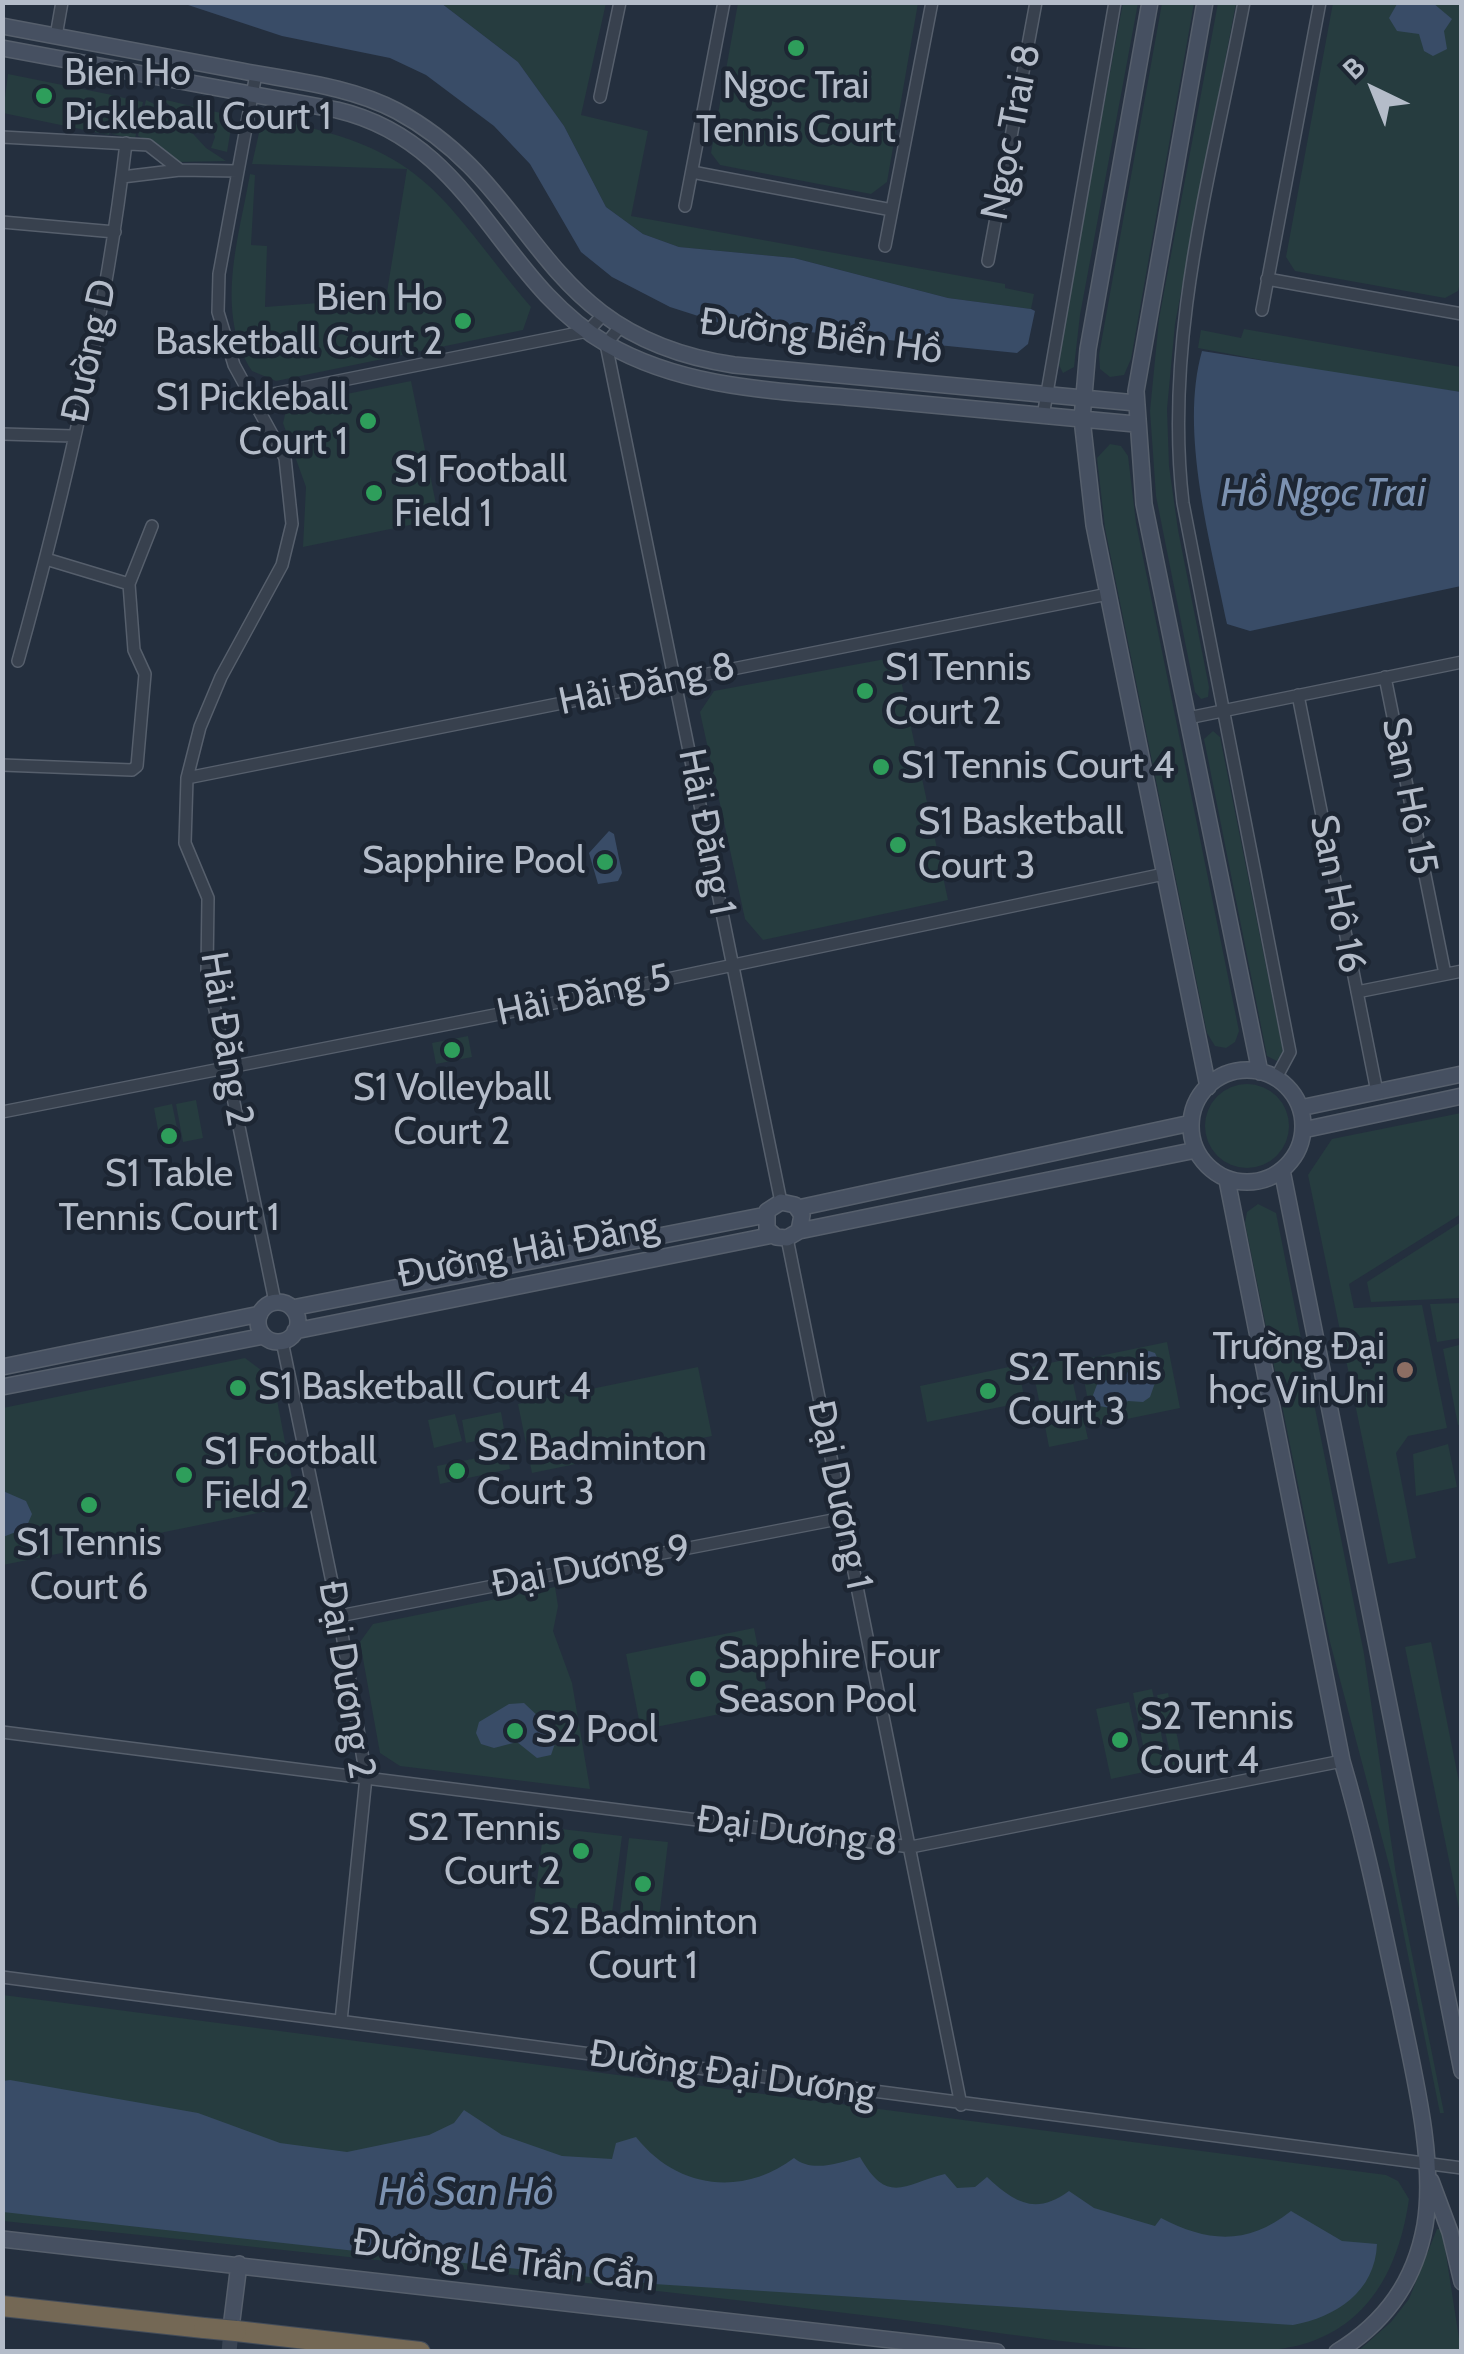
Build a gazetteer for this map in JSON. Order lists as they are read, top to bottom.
{
  "streets": {
    "main road": ["Đường Biển Hồ", "Đường Hải Đăng", "Đường Lê Trần Cẩn"],
    "street": [
      "Ngọc Trai 8",
      "Đường D",
      "Hải Đăng 8",
      "San Hô 15",
      "Hải Đăng 1",
      "San Hô 16",
      "Hải Đăng 5",
      "Hải Đăng 2",
      "Đại Dương 1",
      "Đại Dương 9",
      "Đại Dương 2",
      "Đại Dương 8",
      "Đường Đại Dương"
    ]
  },
  "crossings": [
    ["Đường Biển Hồ", "Hải Đăng 1"],
    ["Đường Biển Hồ", "Hải Đăng 2"],
    ["Hải Đăng 8", "Hải Đăng 1"],
    ["Hải Đăng 8", "Hải Đăng 2"],
    ["Hải Đăng 1", "Hải Đăng 5"],
    ["Hải Đăng 1", "Đường Hải Đăng"],
    ["Hải Đăng 1", "Đại Dương 1"],
    ["Hải Đăng 5", "Hải Đăng 2"],
    ["Hải Đăng 2", "Đường Hải Đăng"],
    ["Hải Đăng 2", "Đại Dương 2"],
    ["Đường Hải Đăng", "Đại Dương 1"],
    ["Đường Hải Đăng", "Đại Dương 2"],
    ["Đại Dương 1", "Đại Dương 9"],
    ["Đại Dương 1", "Đại Dương 8"],
    ["Đại Dương 1", "Đường Đại Dương"],
    ["Đại Dương 9", "Đại Dương 2"],
    ["Đại Dương 2", "Đại Dương 8"],
    ["Đại Dương 2", "Đường Đại Dương"]
  ],
  "water": ["Hồ Ngọc Trai", "Hồ San Hô"],
  "places": [
    "Ngoc Trai Tennis Court",
    "Bien Ho Pickleball Court 1",
    "Bien Ho Basketball Court 2",
    "S1 Pickleball Court 1",
    "S1 Football Field 1",
    "S1 Tennis Court 2",
    "S1 Tennis Court 4",
    "S1 Basketball Court 3",
    "Sapphire Pool",
    "S1 Volleyball Court 2",
    "S1 Table Tennis Court 1",
    "Trường Đại học VinUni",
    "S1 Basketball Court 4",
    "S2 Tennis Court 3",
    "S2 Badminton Court 3",
    "S1 Football Field 2",
    "S1 Tennis Court 6",
    "Sapphire Four Season Pool",
    "S2 Pool",
    "S2 Tennis Court 4",
    "S2 Tennis Court 2",
    "S2 Badminton Court 1"
  ],
  "north": "top left"
}
